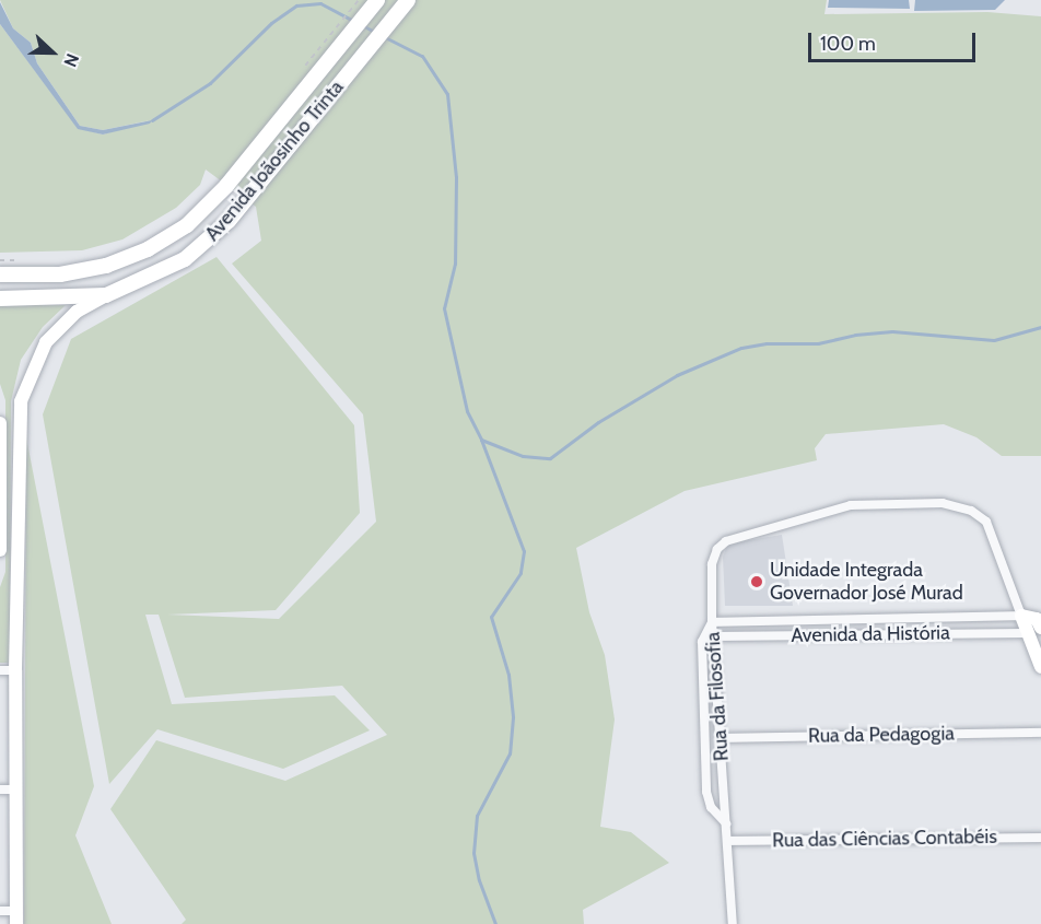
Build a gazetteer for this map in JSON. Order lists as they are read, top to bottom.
{
  "streets": {
    "main road": ["Avenida Joãosinho Trinta"],
    "street": [
      "Avenida da História",
      "Rua da Filosofia",
      "Rua da Pedagogia",
      "Rua das Ciências Contabéis"
    ]
  },
  "crossings": [
    ["Avenida da História", "Rua da Filosofia"],
    ["Rua da Filosofia", "Rua da Pedagogia"],
    ["Rua da Filosofia", "Rua das Ciências Contabéis"]
  ],
  "places": ["Unidade Integrada Governador José Murad"],
  "scale_bar": "100 m",
  "north": "right"
}
